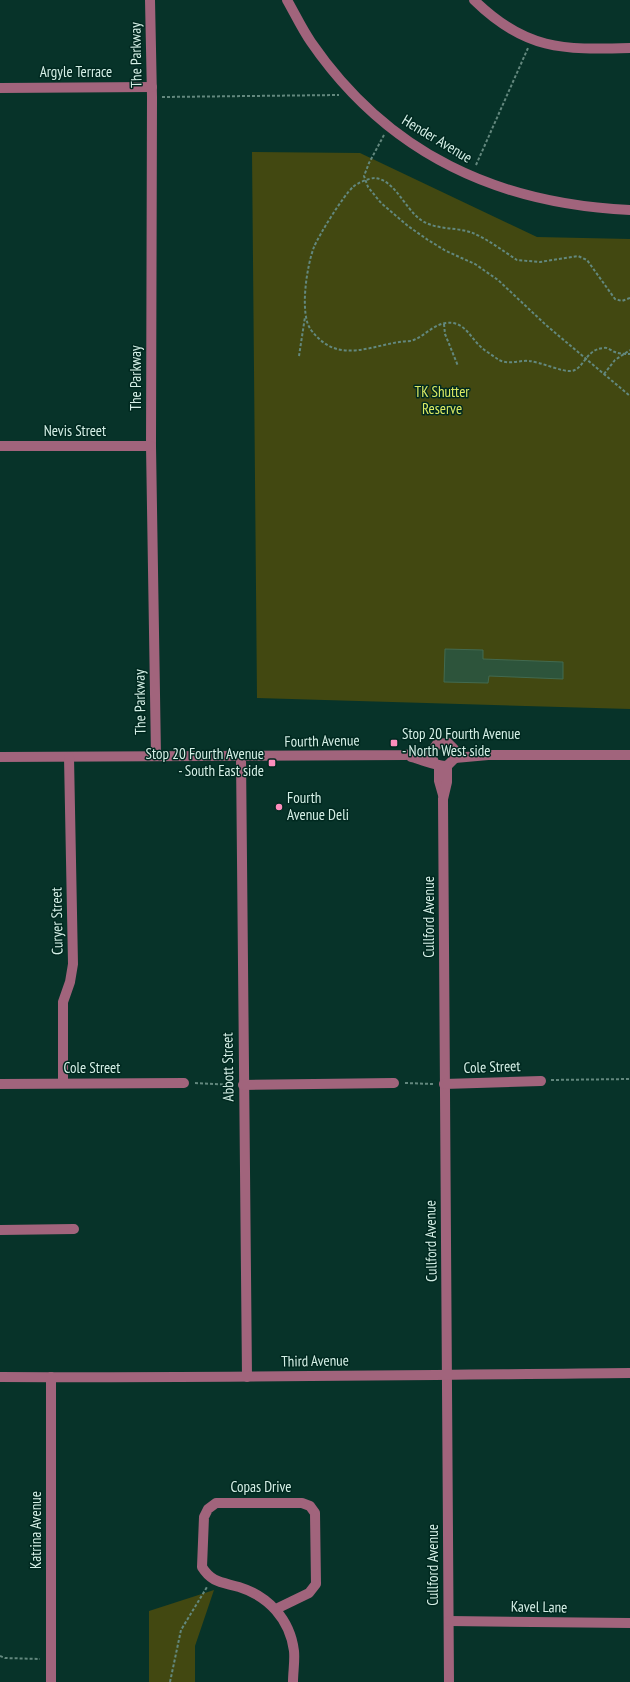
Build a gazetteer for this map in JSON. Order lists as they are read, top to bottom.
{
  "streets": {
    "street": [
      "The Parkway",
      "Argyle Terrace",
      "Hender Avenue",
      "Nevis Street",
      "Fourth Avenue",
      "Cullford Avenue",
      "Curyer Street",
      "Abbott Street",
      "Cole Street",
      "Third Avenue",
      "Copas Drive",
      "Katrina Avenue",
      "Kavel Lane"
    ]
  },
  "crossings": [
    ["The Parkway", "Argyle Terrace"],
    ["The Parkway", "Nevis Street"],
    ["The Parkway", "Fourth Avenue"],
    ["Fourth Avenue", "Cullford Avenue"],
    ["Fourth Avenue", "Curyer Street"],
    ["Fourth Avenue", "Abbott Street"],
    ["Cullford Avenue", "Cole Street"],
    ["Cullford Avenue", "Third Avenue"],
    ["Cullford Avenue", "Kavel Lane"],
    ["Curyer Street", "Cole Street"],
    ["Abbott Street", "Third Avenue"],
    ["Third Avenue", "Katrina Avenue"]
  ],
  "parks": ["TK Shutter Reserve"],
  "places": {
    "transit": ["Stop 20 Fourth Avenue - North West side", "Stop 20 Fourth Avenue - South East side"],
    "other": ["Fourth Avenue Deli"]
  }
}
